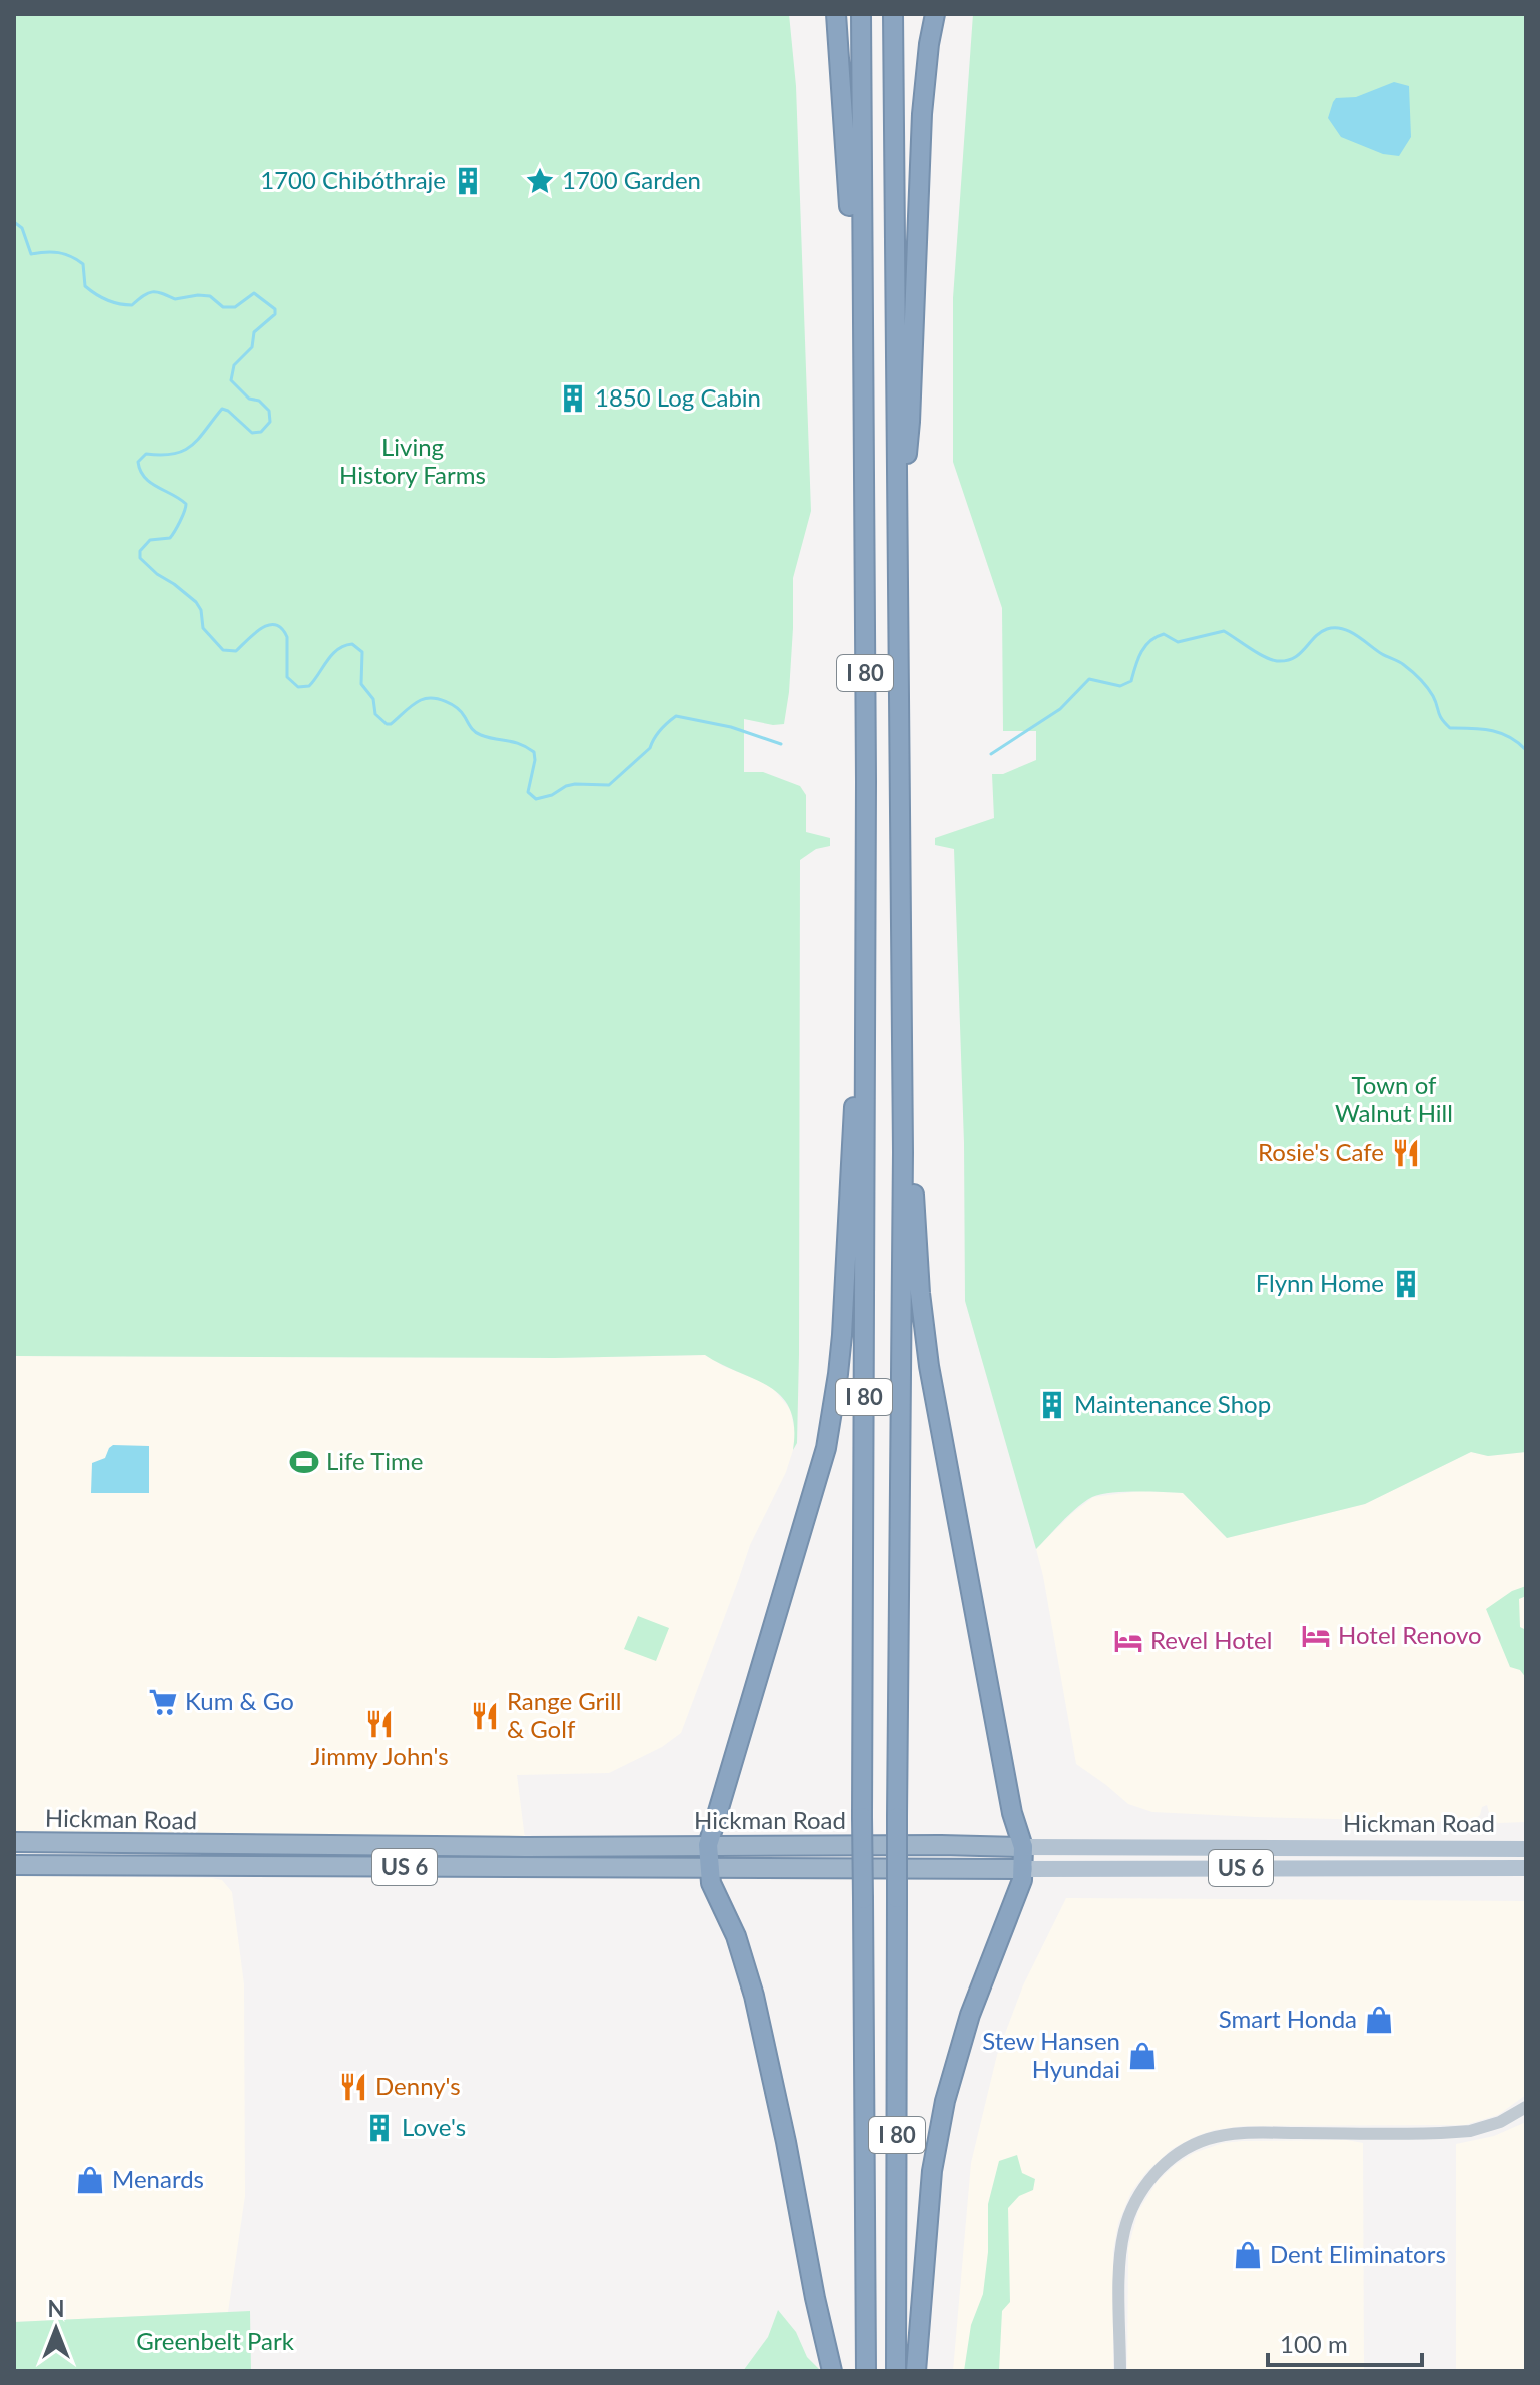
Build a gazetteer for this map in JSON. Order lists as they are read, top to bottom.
{
  "streets": {
    "highway": ["I 80", "Hickman Road", "US 6"]
  },
  "parks": ["Living History Farms", "Town of Walnut Hill", "Greenbelt Park"],
  "places": {
    "building": [
      "1700 Chibóthraje",
      "1850 Log Cabin",
      "Flynn Home",
      "Maintenance Shop",
      "Love's"
    ],
    "place": ["1700 Garden"],
    "restaurant": [
      "Rosie's Cafe",
      "Range Grill & Golf",
      "Jimmy John's",
      "Denny's"
    ],
    "sports": ["Life Time"],
    "hotel": ["Hotel Renovo", "Revel Hotel"],
    "supermarket": ["Kum & Go"],
    "shop": [
      "Smart Honda",
      "Stew Hansen Hyundai",
      "Menards",
      "Dent Eliminators"
    ]
  },
  "scale_bar": "100 m",
  "north": "top"
}
